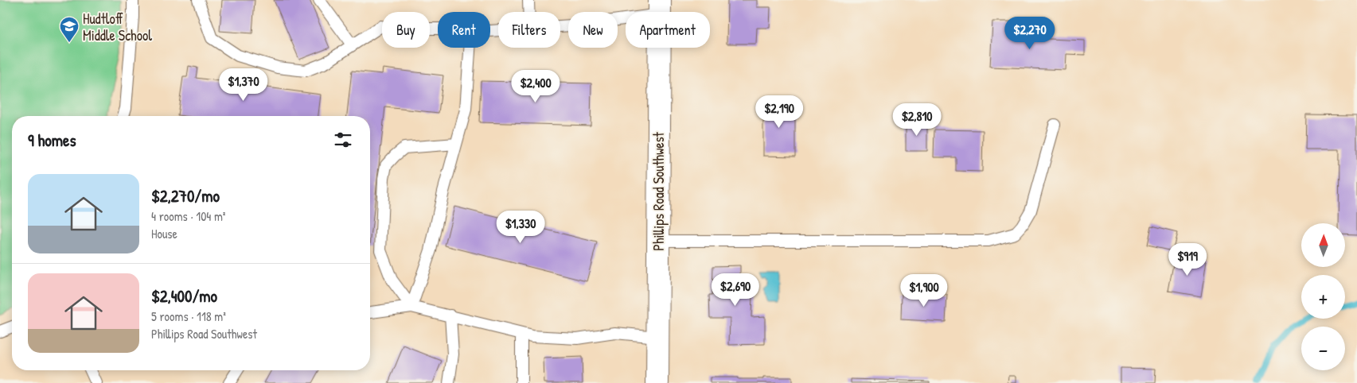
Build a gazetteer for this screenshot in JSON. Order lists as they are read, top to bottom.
{
  "streets": {
    "street": ["Phillips Road Southwest"]
  },
  "places": {
    "school or university": ["Hudtloff Middle School"]
  },
  "north": "top",
  "page": {
    "chip": [
      "Buy",
      "Rent",
      "Filters",
      "New",
      "Apartment"
    ],
    "price": [
      "$2,270",
      "$1,370",
      "$2,400",
      "$2,190",
      "$2,810",
      "$1,330",
      "$919",
      "$2,690",
      "$1,900"
    ],
    "heading": "9 homes",
    "list": [
      {
        "name": "$2,270/mo",
        "note": "4 rooms · 104 m² · House"
      },
      {
        "name": "$2,400/mo",
        "note": "5 rooms · 118 m² · Phillips Road Southwest"
      }
    ],
    "map_buttons": ["+", "−"]
  }
}
